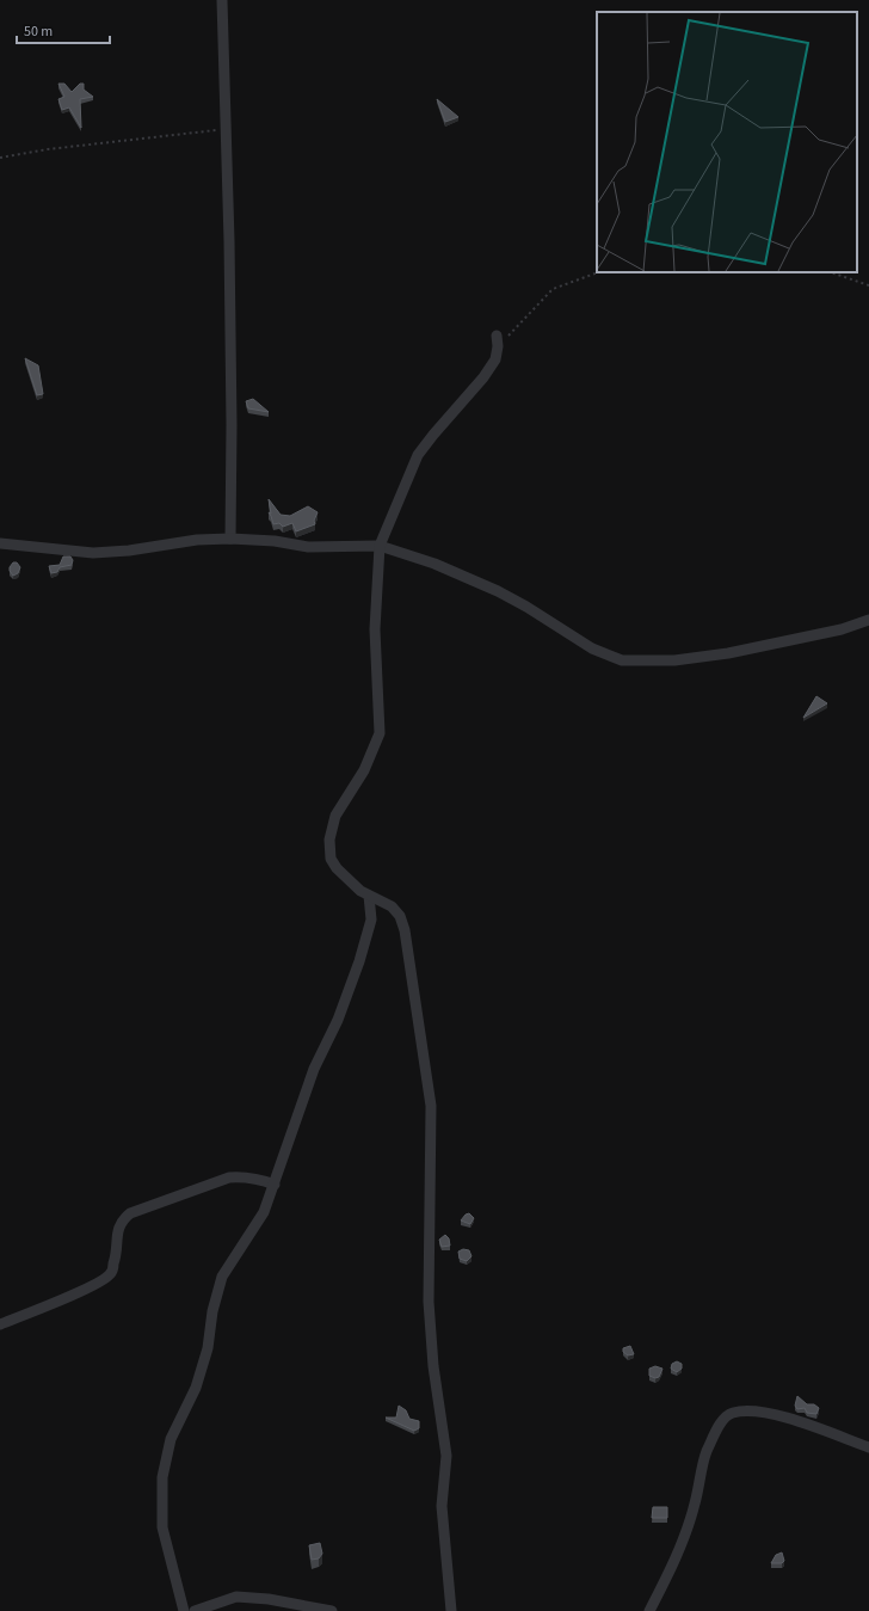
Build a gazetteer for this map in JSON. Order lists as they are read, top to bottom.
{
  "scale_bar": "50 m"
}
